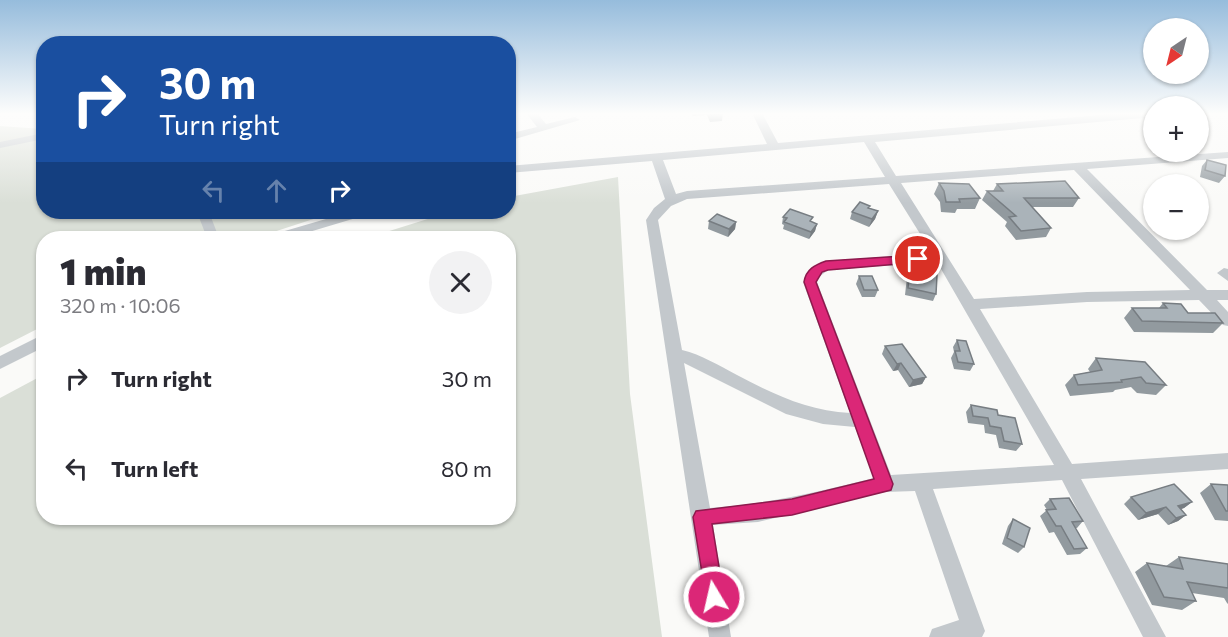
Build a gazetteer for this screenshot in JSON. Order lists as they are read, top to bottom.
{
  "north": "bottom left",
  "page": {
    "map_buttons": ["+", "−"],
    "turn": ["30 m", "Turn right"],
    "heading": ["1 min", "320 m · 10:06"],
    "list": [
      {
        "name": "Turn right",
        "value": "30 m"
      },
      {
        "name": "Turn left",
        "value": "80 m"
      }
    ]
  }
}
